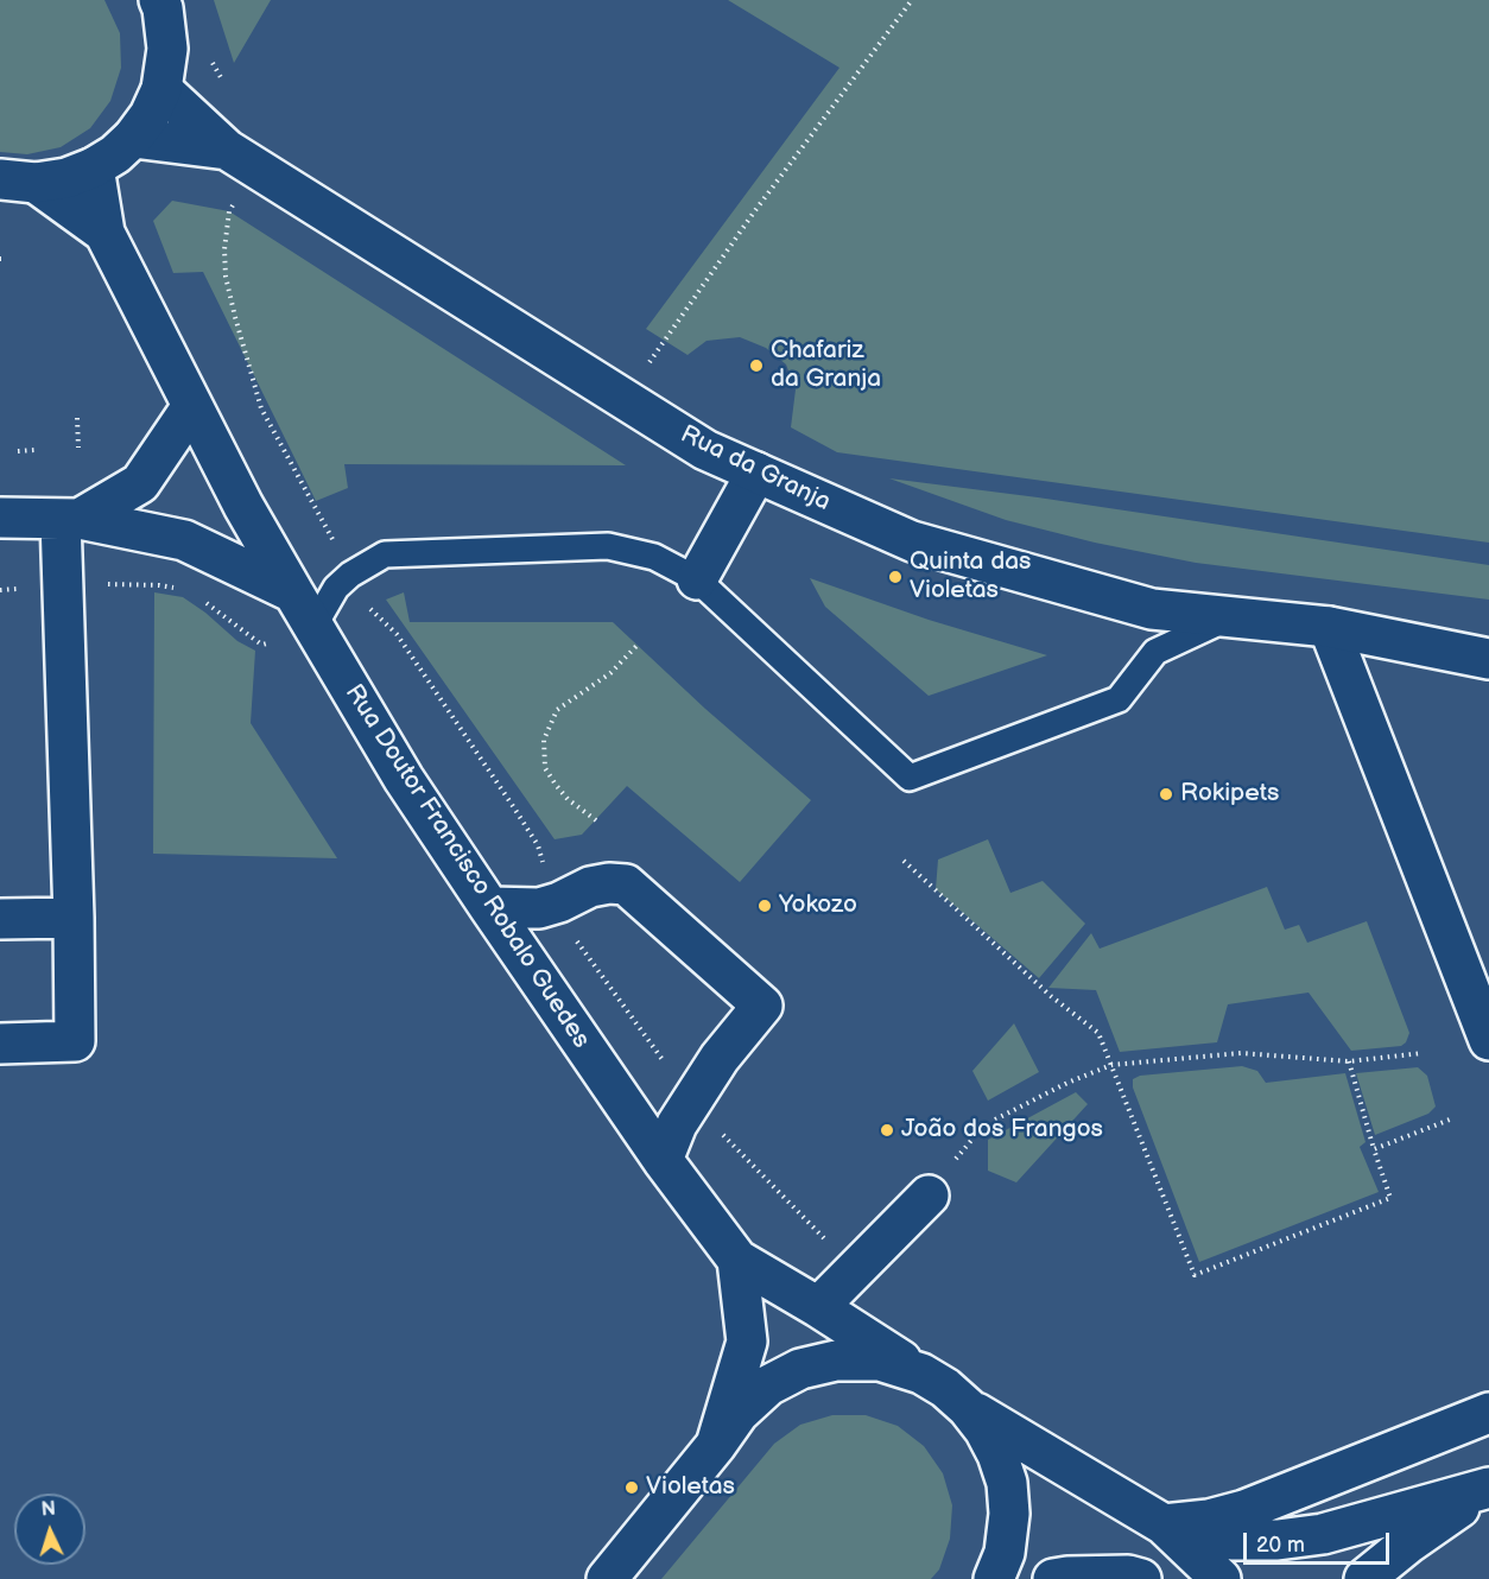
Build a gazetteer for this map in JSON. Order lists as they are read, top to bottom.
{
  "streets": {
    "street": ["Rua da Granja", "Rua Doutor Francisco Robalo Guedes"]
  },
  "places": [
    "Chafariz da Granja",
    "Quinta das Violetas",
    "Rokipets",
    "Yokozo",
    "João dos Frangos",
    "Violetas"
  ],
  "scale_bar": "20 m",
  "north": "top"
}
